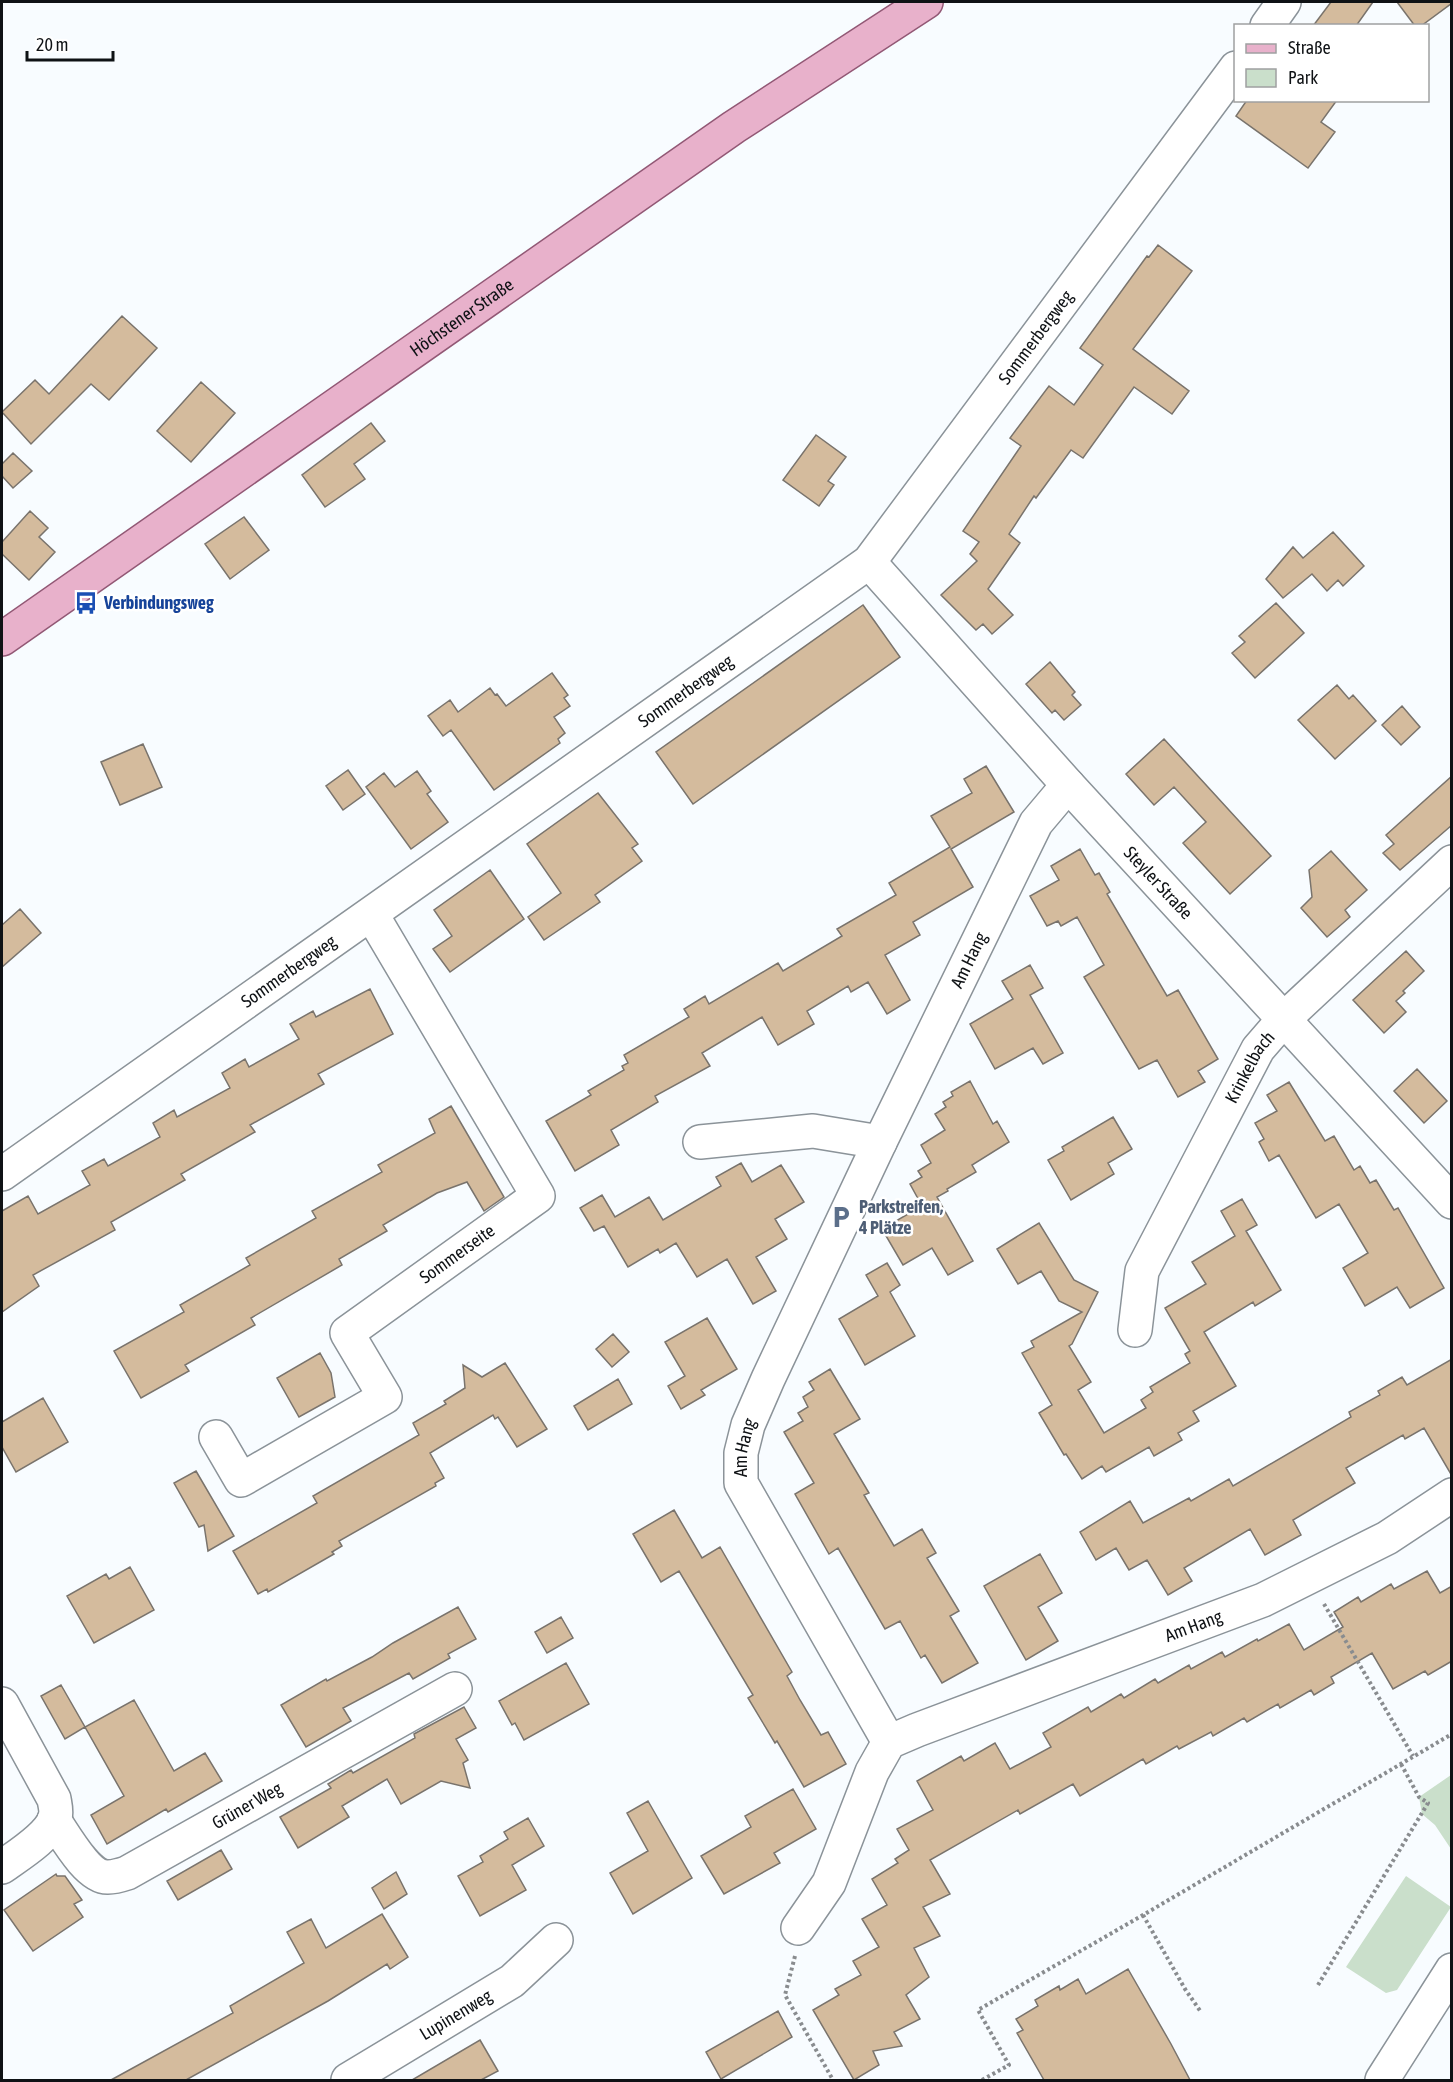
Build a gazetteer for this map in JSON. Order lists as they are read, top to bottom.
{
  "streets": {
    "main road": ["Höchstener Straße"],
    "street": [
      "Sommerbergweg",
      "Steyler Straße",
      "Am Hang",
      "Krinkelbach",
      "Sommerseite",
      "Grüner Weg",
      "Lupinenweg"
    ]
  },
  "crossings": [
    ["Sommerbergweg", "Steyler Straße"],
    ["Sommerbergweg", "Sommerseite"],
    ["Steyler Straße", "Am Hang"],
    ["Steyler Straße", "Krinkelbach"]
  ],
  "places": {
    "bus stop": ["Verbindungsweg"],
    "parking": ["Parkstreifen, 4 Plätze"]
  },
  "legend": ["Straße", "Park"],
  "scale_bar": "20 m"
}
